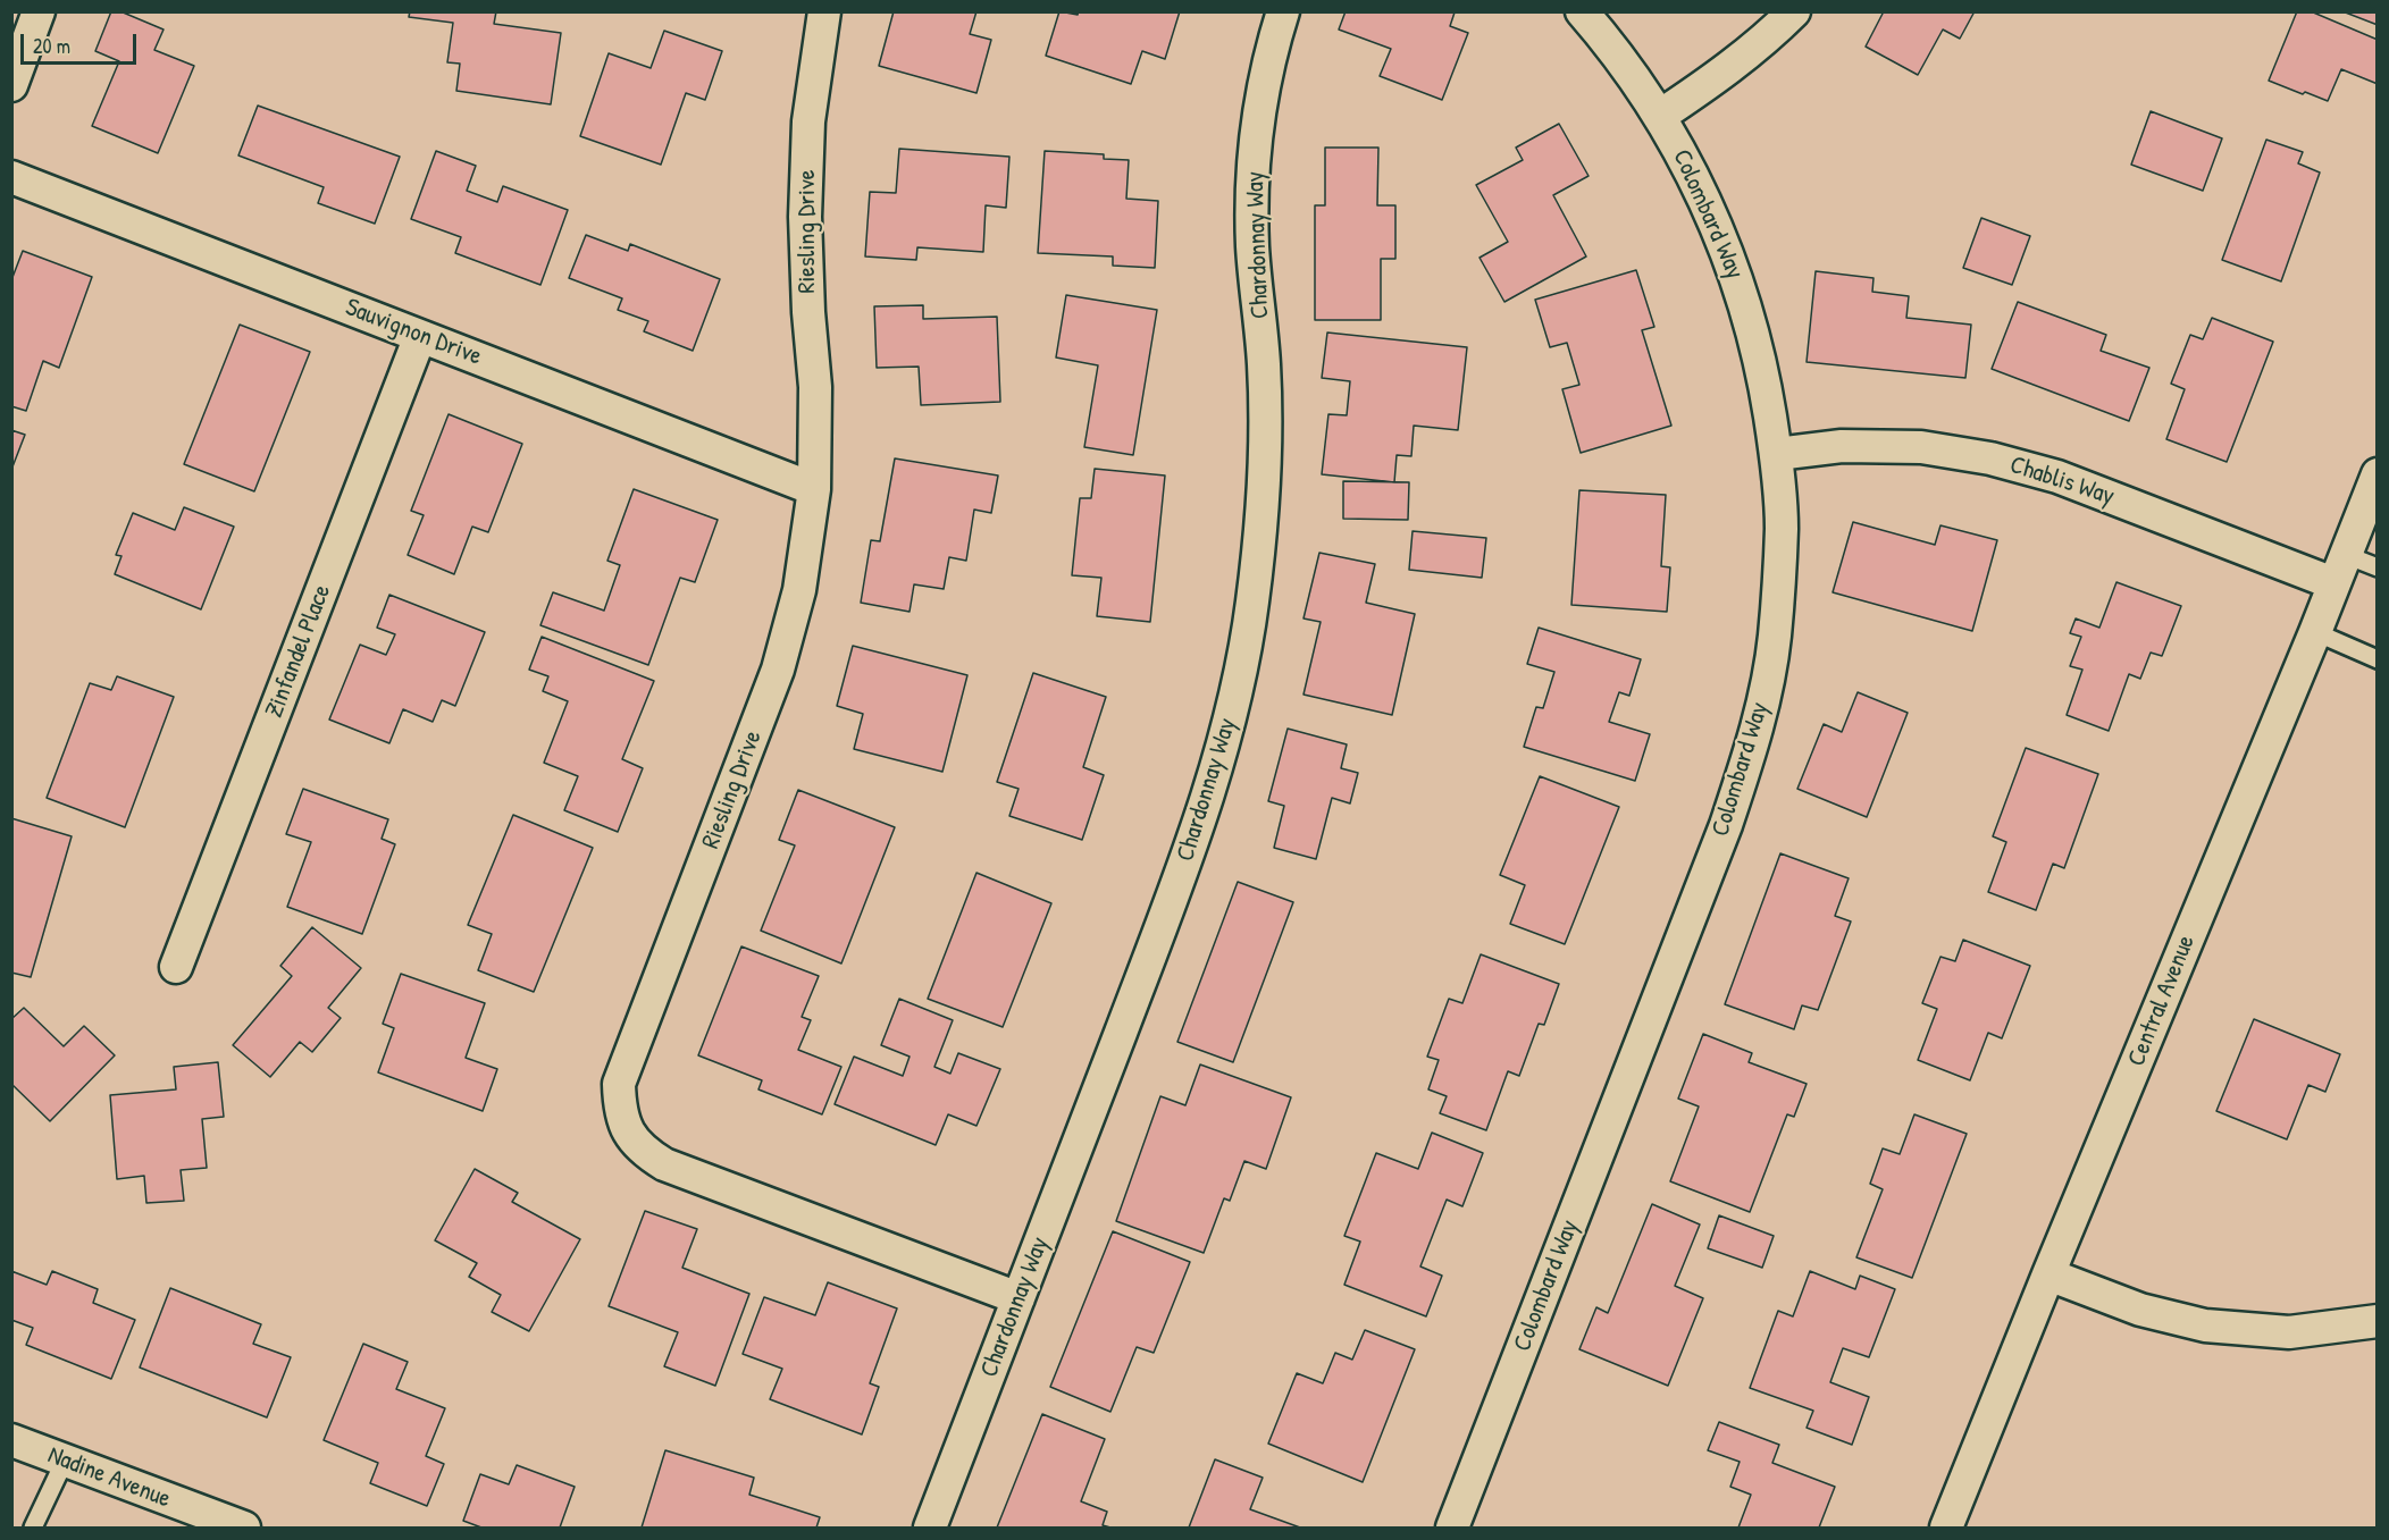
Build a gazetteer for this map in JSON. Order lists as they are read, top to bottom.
{
  "streets": {
    "street": [
      "Colombard Way",
      "Riesling Drive",
      "Chardonnay Way",
      "Sauvignon Drive",
      "Chablis Way",
      "Zinfandel Place",
      "Central Avenue",
      "Nadine Avenue"
    ]
  },
  "crossings": [
    ["Colombard Way", "Chablis Way"],
    ["Riesling Drive", "Chardonnay Way"],
    ["Riesling Drive", "Sauvignon Drive"],
    ["Sauvignon Drive", "Zinfandel Place"],
    ["Chablis Way", "Central Avenue"]
  ],
  "scale_bar": "20 m"
}
